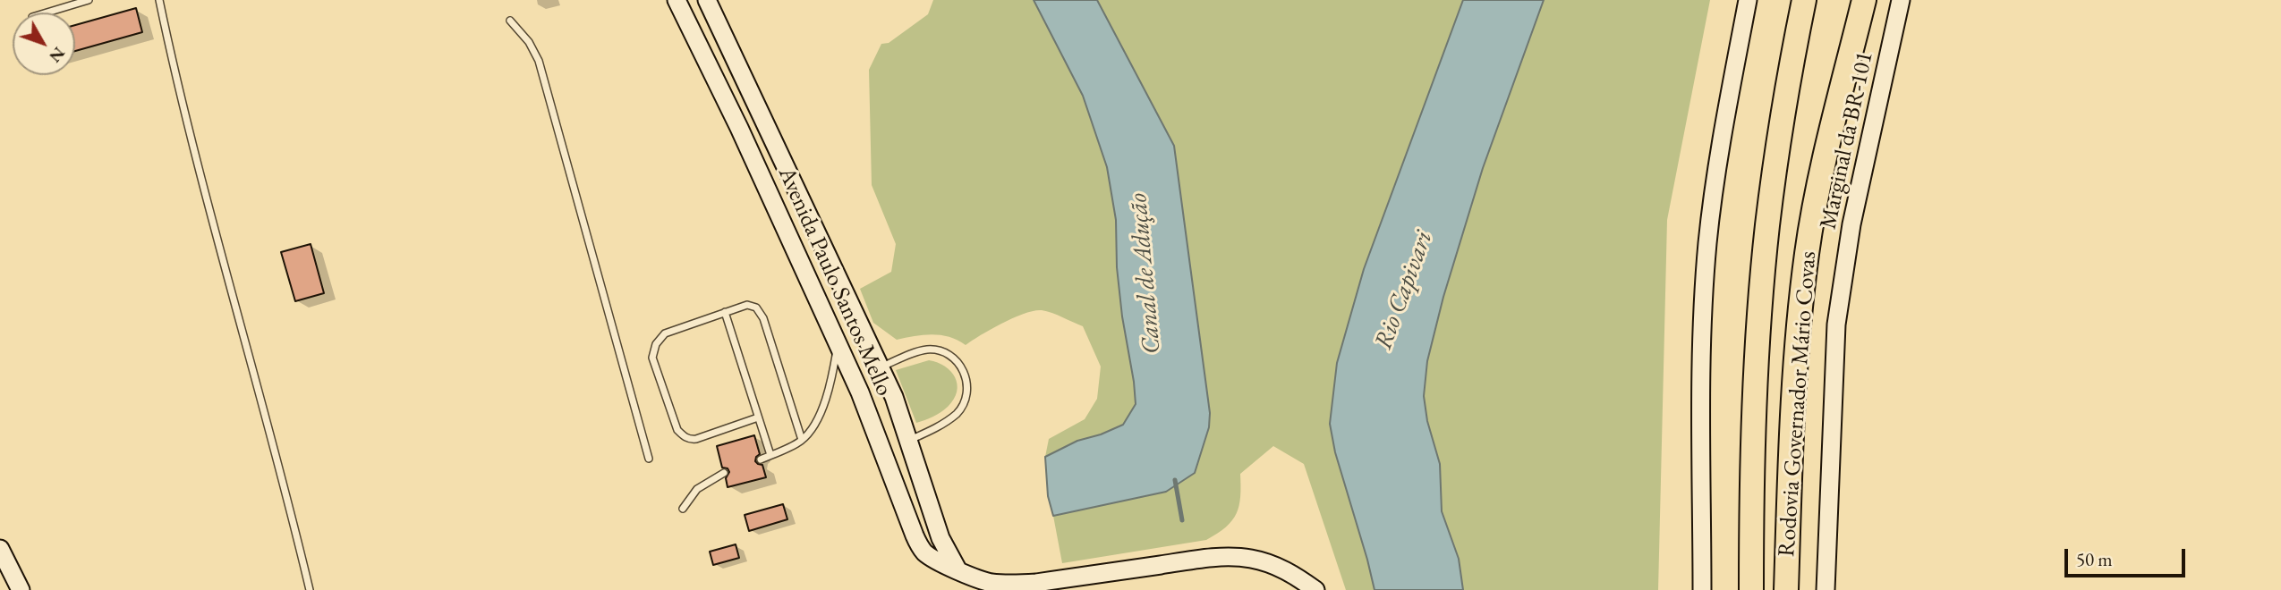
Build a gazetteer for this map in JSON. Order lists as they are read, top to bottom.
{
  "streets": {
    "highway": ["Rodovia Governador Mário Covas"],
    "street": ["Marginal da BR-101", "Avenida Paulo Santos Mello"]
  },
  "water": ["Canal de Adução", "Rio Capivari"],
  "scale_bar": "50 m",
  "north": "bottom right"
}
